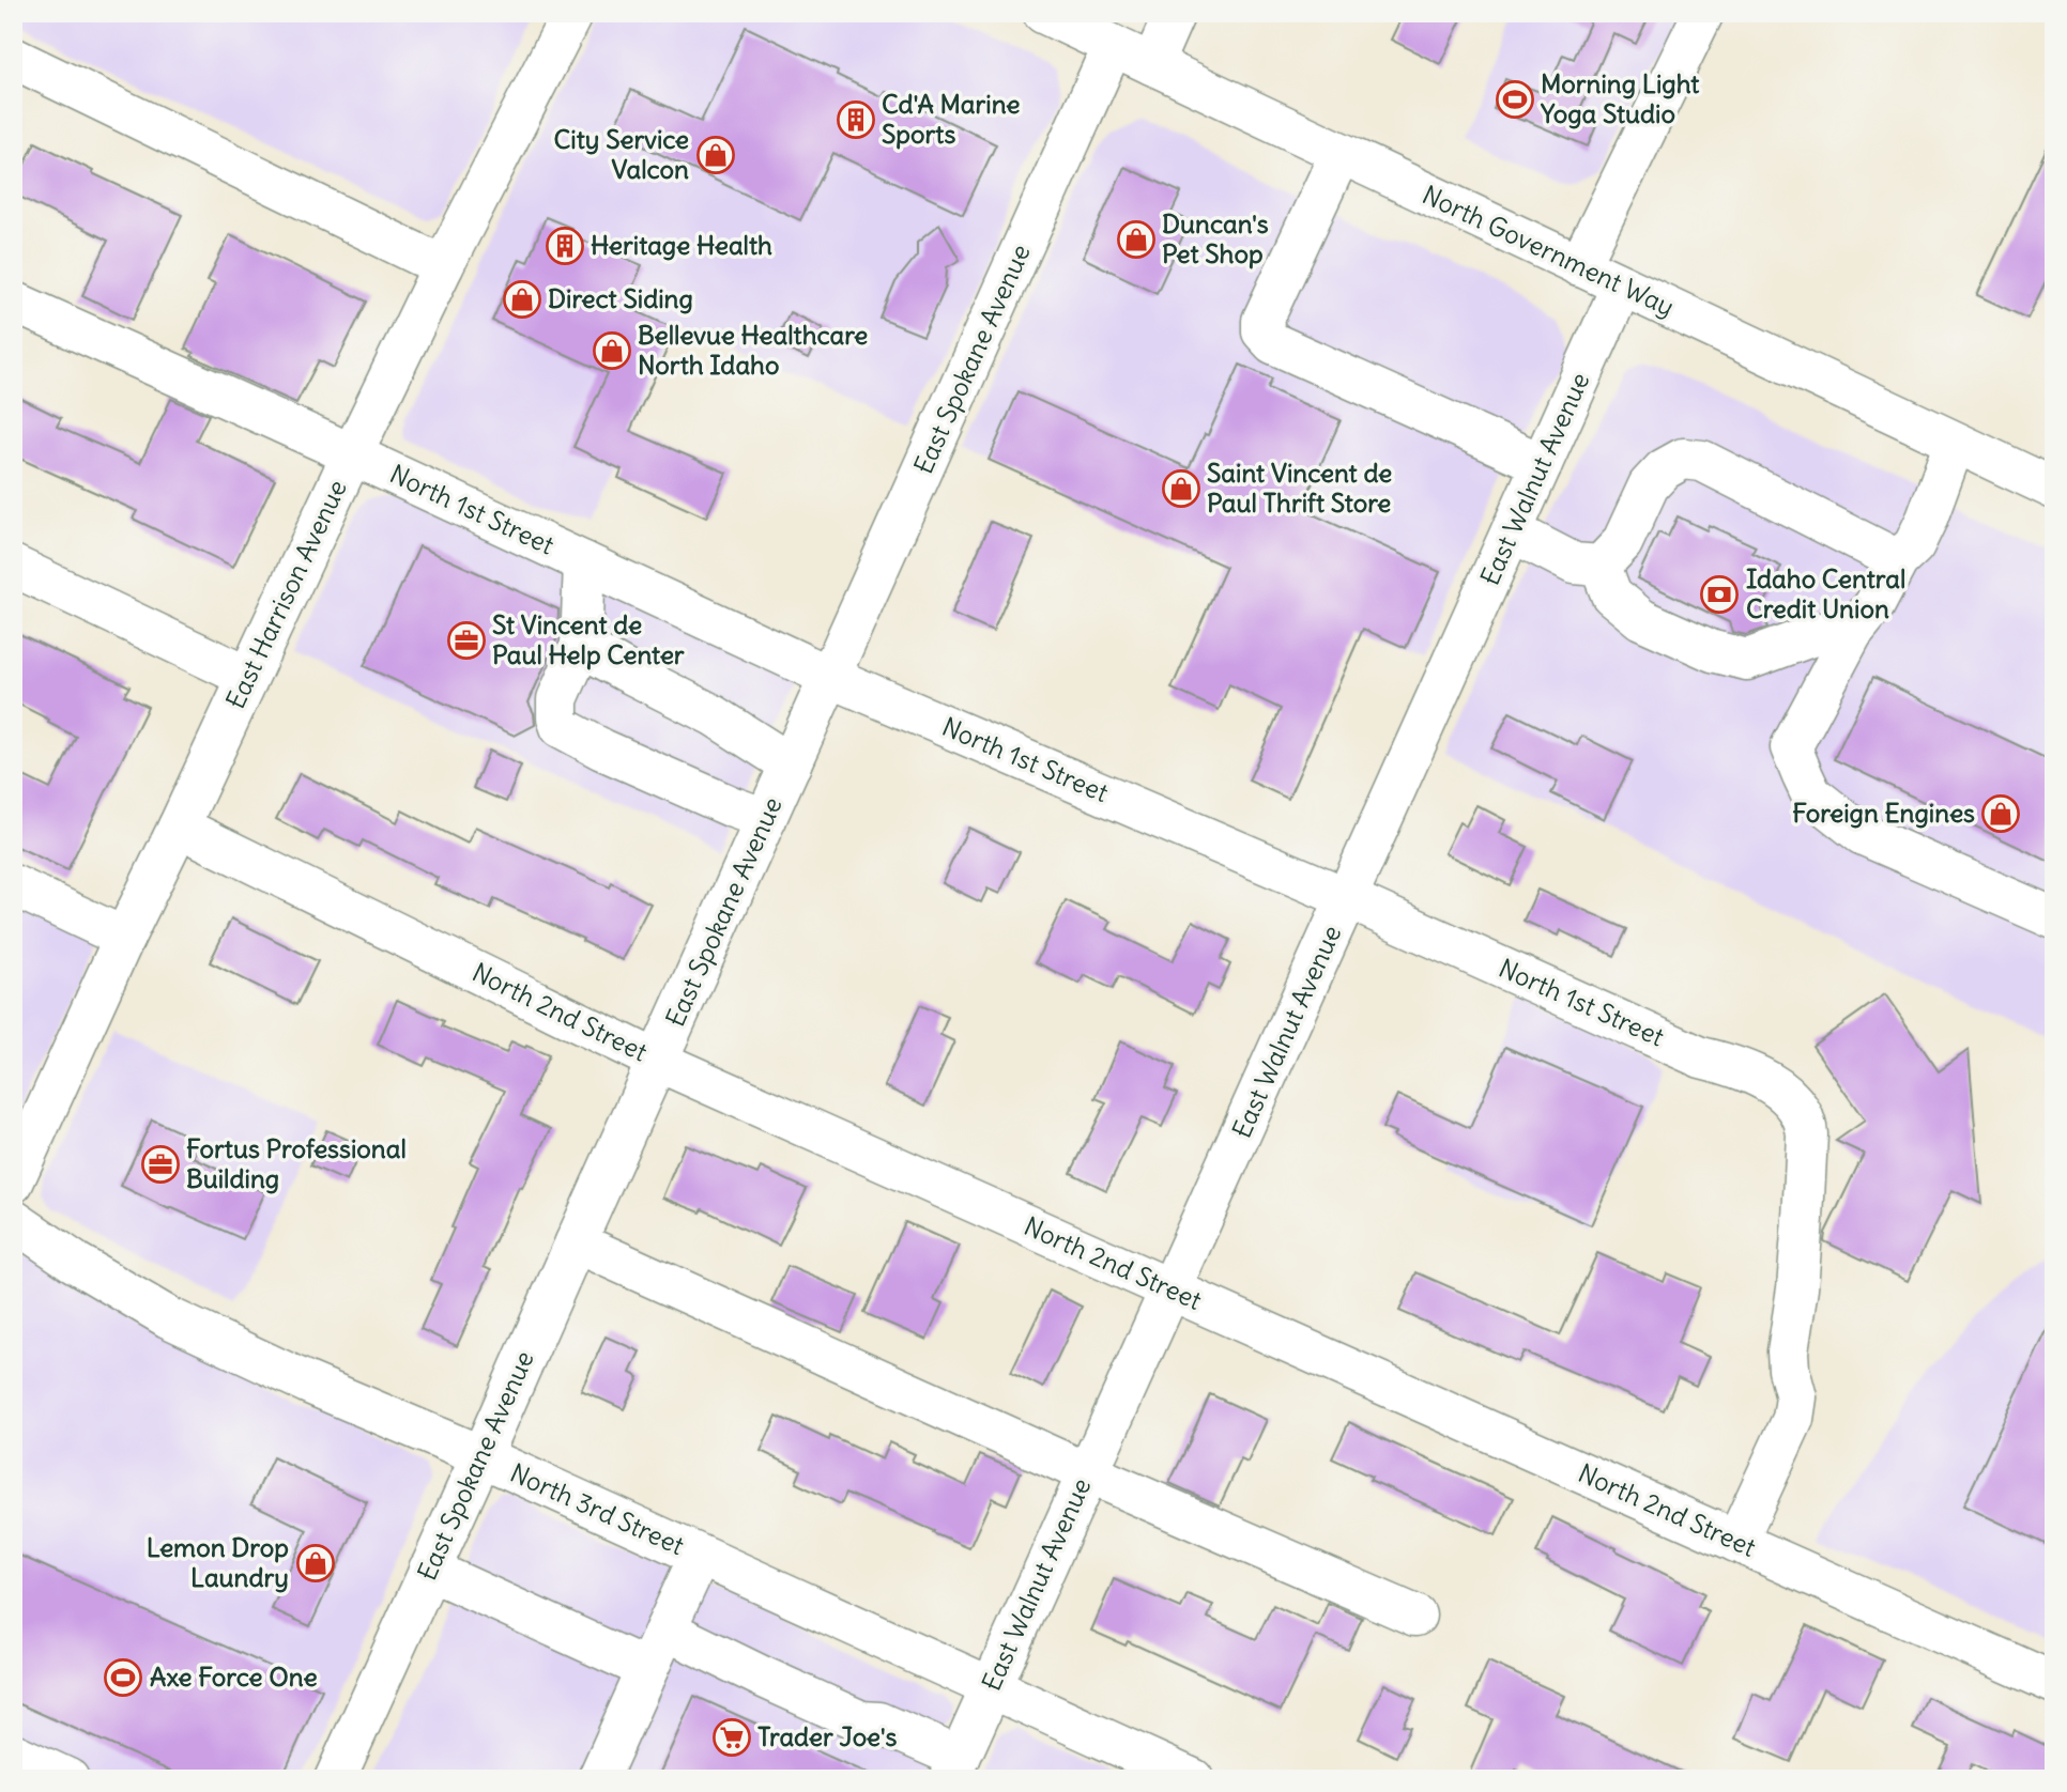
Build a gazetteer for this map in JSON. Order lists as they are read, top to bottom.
{
  "streets": {
    "street": [
      "North Government Way",
      "East Spokane Avenue",
      "East Walnut Avenue",
      "North 1st Street",
      "East Harrison Avenue",
      "North 2nd Street",
      "North 3rd Street"
    ]
  },
  "crossings": [
    ["North Government Way", "East Spokane Avenue"],
    ["North Government Way", "East Walnut Avenue"],
    ["East Spokane Avenue", "North 1st Street"],
    ["East Spokane Avenue", "North 2nd Street"],
    ["East Spokane Avenue", "North 3rd Street"],
    ["East Walnut Avenue", "North 1st Street"],
    ["East Walnut Avenue", "North 2nd Street"],
    ["East Walnut Avenue", "North 3rd Street"],
    ["North 1st Street", "East Harrison Avenue"],
    ["North 1st Street", "North 2nd Street"],
    ["East Harrison Avenue", "North 2nd Street"]
  ],
  "places": {
    "sports": ["Morning Light Yoga Studio", "Axe Force One"],
    "building": ["Cd'A Marine Sports", "Heritage Health"],
    "shop": [
      "City Service Valcon",
      "Duncan's Pet Shop",
      "Direct Siding",
      "Bellevue Healthcare North Idaho",
      "Saint Vincent de Paul Thrift Store",
      "Foreign Engines",
      "Lemon Drop Laundry"
    ],
    "bank": ["Idaho Central Credit Union"],
    "office": ["St Vincent de Paul Help Center", "Fortus Professional Building"],
    "supermarket": ["Trader Joe's"]
  }
}
